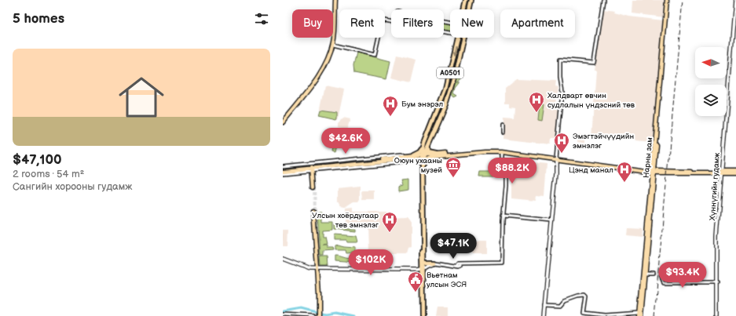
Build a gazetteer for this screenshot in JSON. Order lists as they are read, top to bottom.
{
  "streets": {
    "highway": ["A0501"],
    "main road": ["Нарны зам", "Хүннүгийн гудамж"]
  },
  "places": {
    "hospital": [
      "Халдварт өвчин судлалын үндэсний төв",
      "Бум энэрэл",
      "Эмэгтэйчүүдийн эмнэлэг",
      "Цэнд манал",
      "Улсын хоёрдугаар төв эмнэлэг"
    ],
    "museum": ["Оюун ухааны музей"],
    "public building": ["Вьетнам улсын ЭСЯ"]
  },
  "north": "left",
  "page": {
    "heading": "5 homes",
    "chip": [
      "Buy",
      "Rent",
      "Filters",
      "New",
      "Apartment"
    ],
    "list": [
      {
        "name": "$47,100",
        "note": "2 rooms · 54 m² · Сангийн хорооны гудамж"
      }
    ],
    "price": [
      "$42.6K",
      "$88.2K",
      "$47.1K",
      "$102K",
      "$93.4K"
    ]
  }
}
